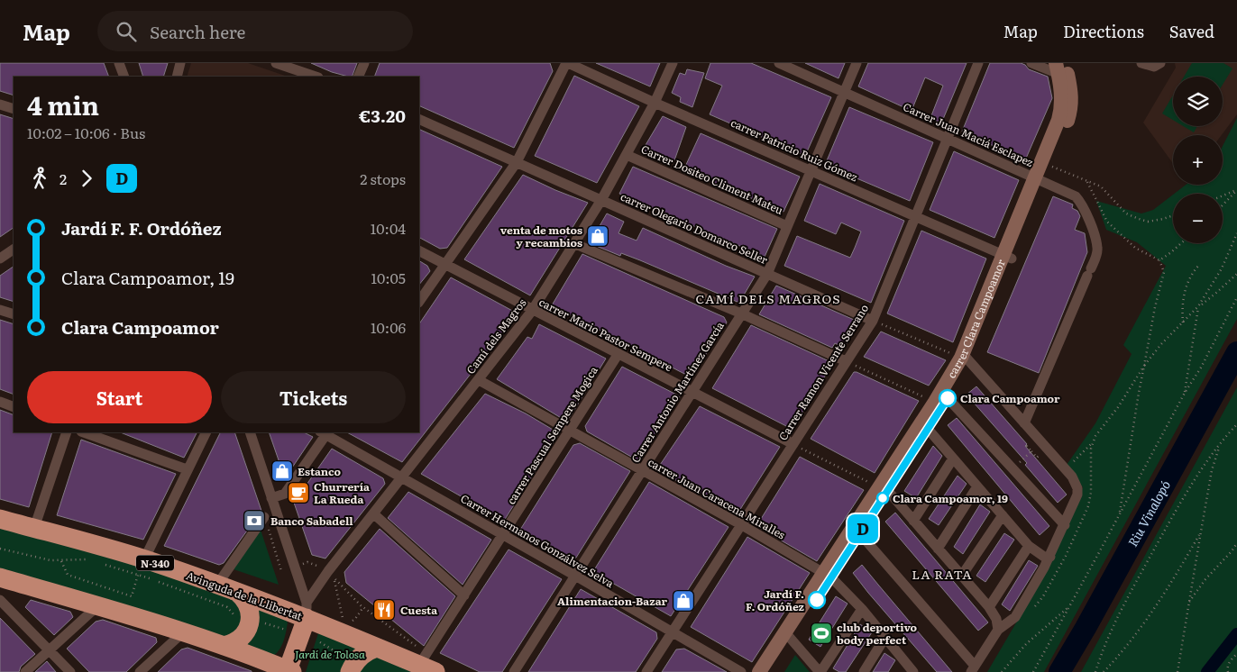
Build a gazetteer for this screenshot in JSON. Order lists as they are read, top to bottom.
{
  "streets": {
    "highway": ["N-340", "Avinguda de la Llibertat"],
    "street": [
      "Carrer Juan Maciá Esclapez",
      "carrer Patricio Ruiz Gómez",
      "Carrer Dositeo Climent Mateu",
      "carrer Olegario Domarco Seller",
      "carrer Clara Campoamor",
      "carrer Mario Pastor Sempere",
      "Camí dels Magros",
      "Carrer Ramon Vicente Serrano",
      "Carrer Antonio Martínez García",
      "carrer Pascual Sempere Mogica",
      "carrer Juan Caracena Miralles",
      "Carrer Hermanos Gonzálvez Selva"
    ]
  },
  "crossings": [
    ["Carrer Juan Maciá Esclapez", "carrer Clara Campoamor"],
    ["Carrer Juan Maciá Esclapez", "Carrer Ramon Vicente Serrano"],
    ["Carrer Juan Maciá Esclapez", "Carrer Antonio Martínez García"],
    ["carrer Patricio Ruiz Gómez", "carrer Clara Campoamor"],
    ["carrer Patricio Ruiz Gómez", "Camí dels Magros"],
    ["carrer Patricio Ruiz Gómez", "Carrer Ramon Vicente Serrano"],
    ["carrer Patricio Ruiz Gómez", "Carrer Antonio Martínez García"],
    ["Carrer Dositeo Climent Mateu", "Camí dels Magros"],
    ["Carrer Dositeo Climent Mateu", "Carrer Antonio Martínez García"],
    ["carrer Olegario Domarco Seller", "Camí dels Magros"],
    ["carrer Olegario Domarco Seller", "Carrer Ramon Vicente Serrano"],
    ["carrer Olegario Domarco Seller", "Carrer Antonio Martínez García"],
    ["carrer Clara Campoamor", "carrer Juan Caracena Miralles"],
    ["carrer Mario Pastor Sempere", "Camí dels Magros"],
    ["carrer Mario Pastor Sempere", "Carrer Ramon Vicente Serrano"],
    ["carrer Mario Pastor Sempere", "Carrer Antonio Martínez García"],
    ["carrer Mario Pastor Sempere", "carrer Pascual Sempere Mogica"],
    ["Camí dels Magros", "carrer Juan Caracena Miralles"],
    ["Camí dels Magros", "Carrer Hermanos Gonzálvez Selva"],
    ["Camí dels Magros", "Avinguda de la Llibertat"],
    ["Carrer Ramon Vicente Serrano", "carrer Juan Caracena Miralles"],
    ["Carrer Ramon Vicente Serrano", "Carrer Hermanos Gonzálvez Selva"],
    ["Carrer Antonio Martínez García", "carrer Juan Caracena Miralles"],
    ["Carrer Antonio Martínez García", "Carrer Hermanos Gonzálvez Selva"],
    ["carrer Pascual Sempere Mogica", "carrer Juan Caracena Miralles"],
    ["carrer Pascual Sempere Mogica", "Carrer Hermanos Gonzálvez Selva"],
    ["carrer Pascual Sempere Mogica", "Avinguda de la Llibertat"]
  ],
  "districts": ["CAMÍ DELS MAGROS", "LA RATA"],
  "water": ["Riu Vinalopó"],
  "parks": ["Jardí de Tolosa"],
  "places": {
    "shop": ["venta de motos y recambios", "Estanco", "Alimentacion-Bazar"],
    "other": ["Clara Campoamor", "Clara Campoamor, 19", "Jardí F. F. Ordóñez"],
    "cafe": ["Churrería La Rueda"],
    "bank": ["Banco Sabadell"],
    "restaurant": ["Cuesta"],
    "sports": ["club deportivo body perfect"]
  },
  "lines": ["bus line D"],
  "page": {
    "header": "Map",
    "search": "Search here",
    "nav": ["Map", "Directions", "Saved"],
    "on_map": "D",
    "map_buttons": ["+", "−"],
    "heading": ["4 min", "10:02 – 10:06 · Bus", "€3.20"],
    "legs": ["2", "D", "2 stops"],
    "list": [
      {
        "name": "Jardí F. F. Ordóñez",
        "value": "10:04"
      },
      {
        "name": "Clara Campoamor, 19",
        "value": "10:05"
      },
      {
        "name": "Clara Campoamor",
        "value": "10:06"
      }
    ],
    "buttons": ["Start", "Tickets"]
  }
}
